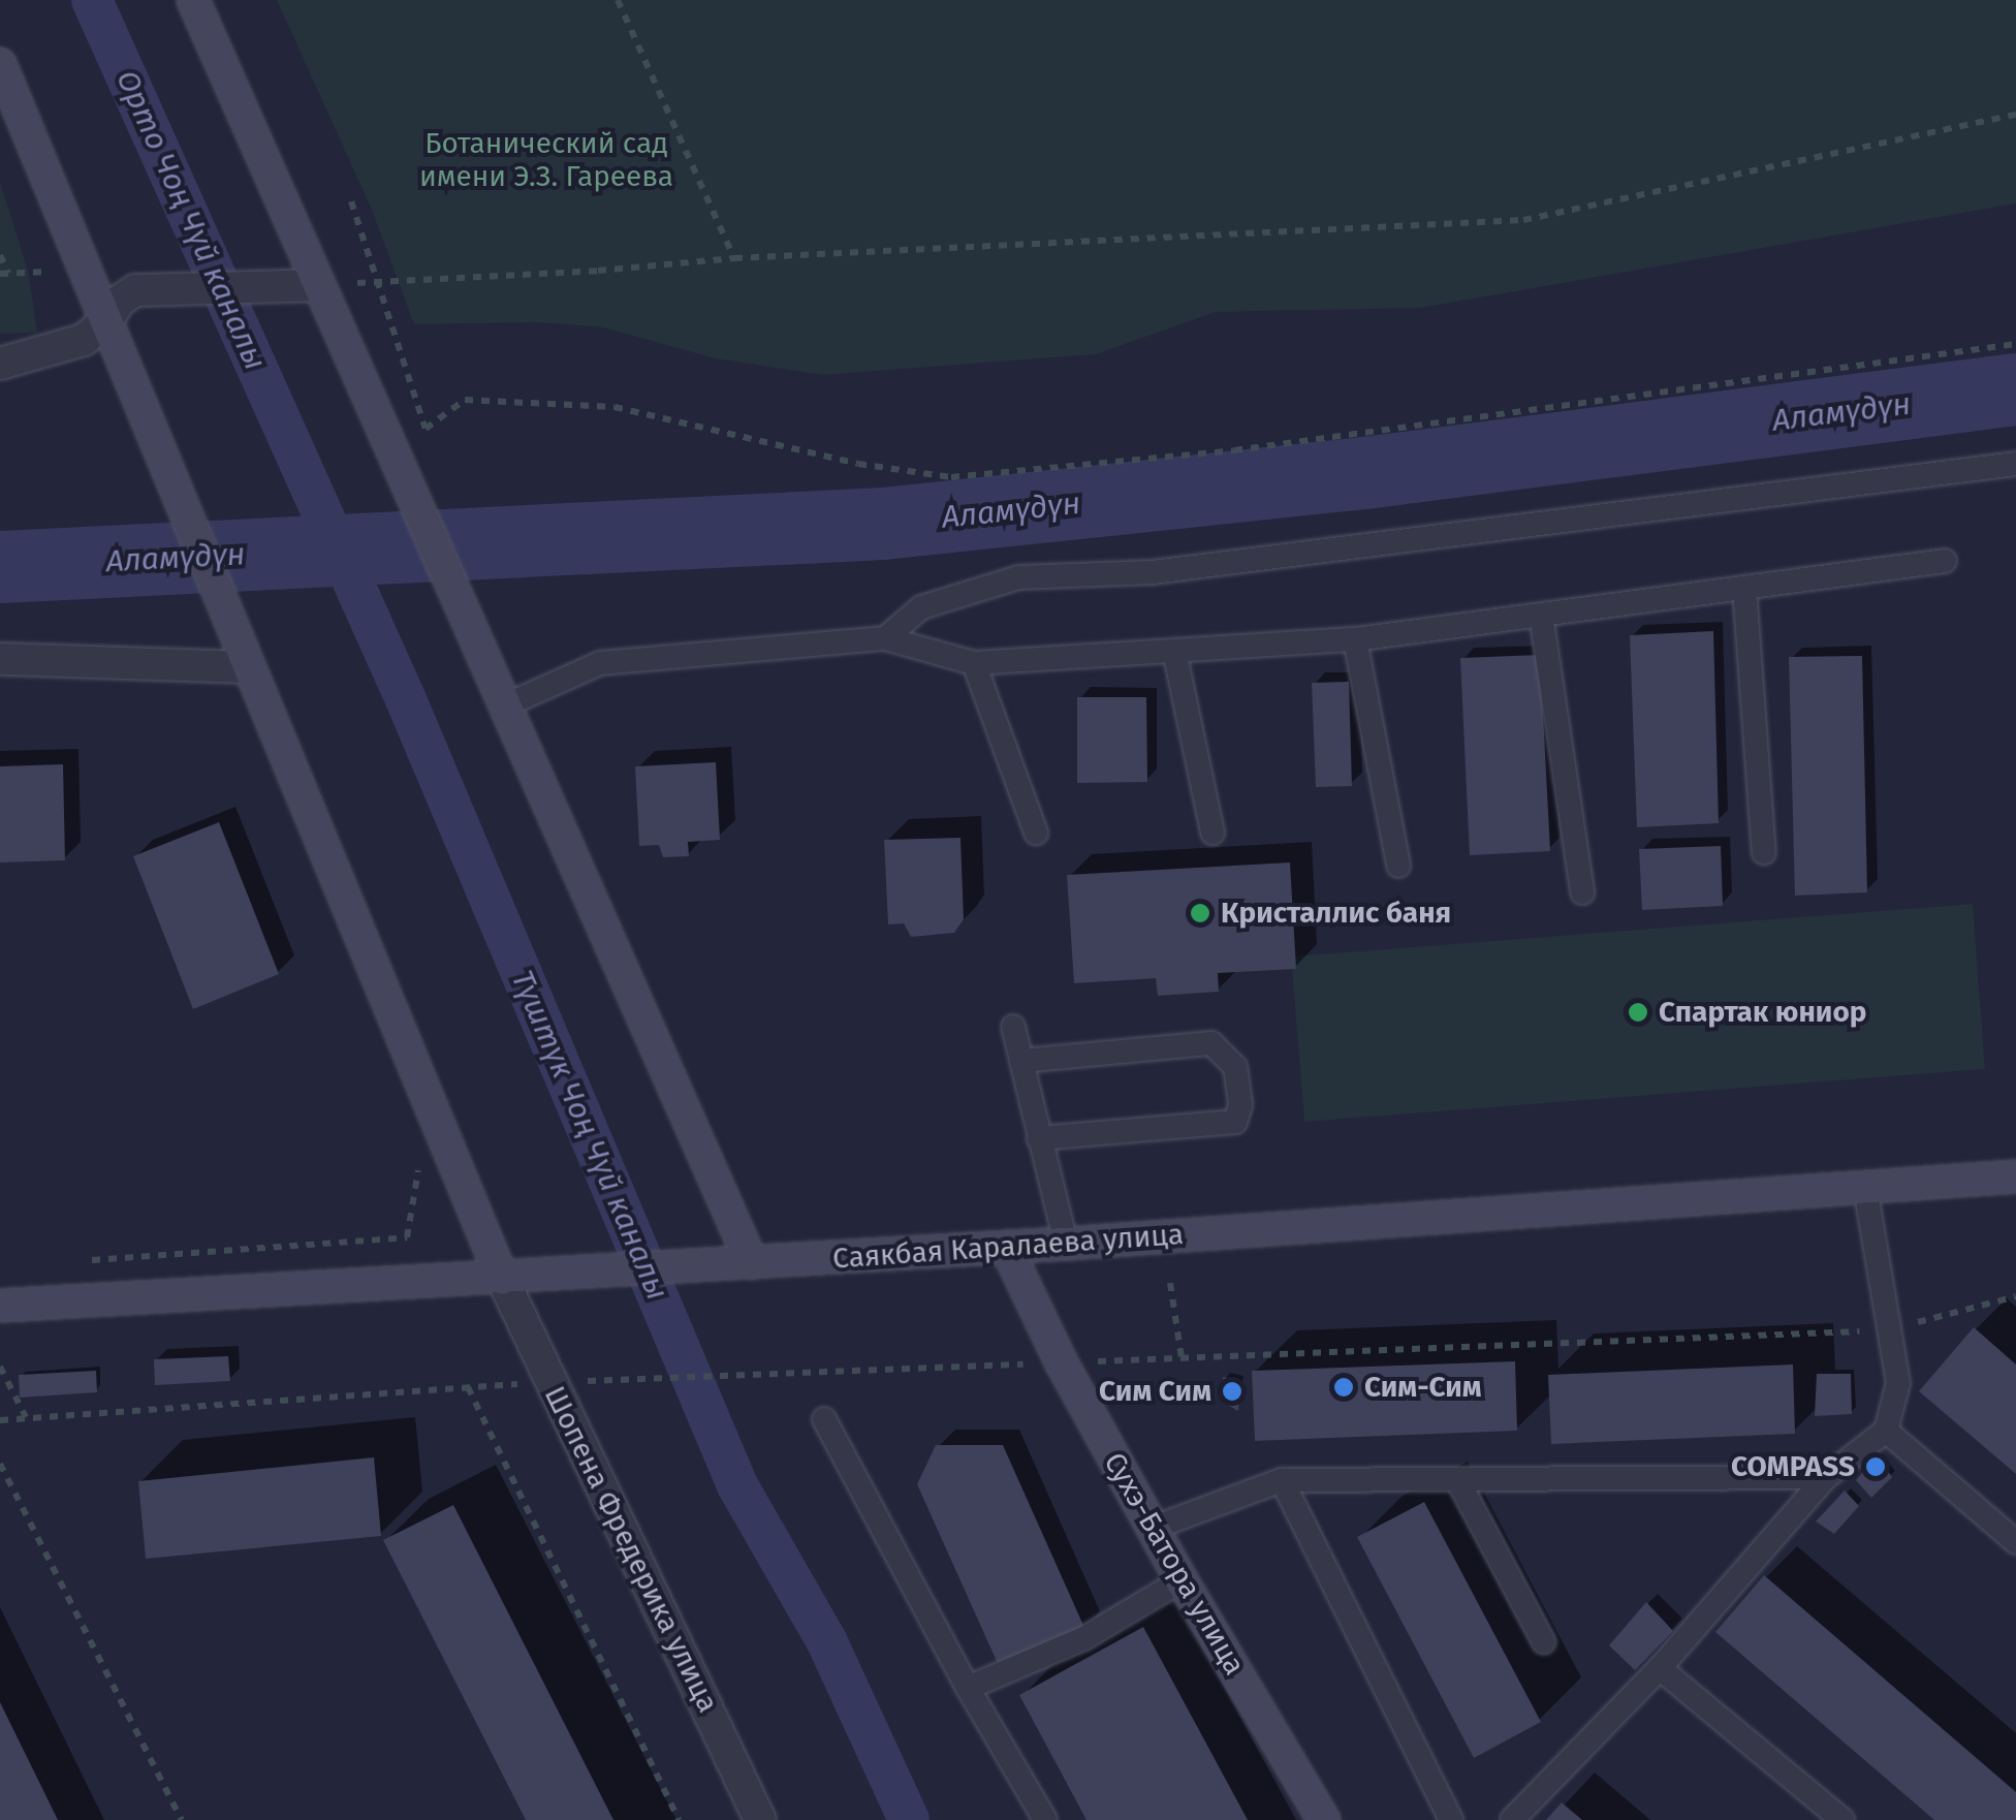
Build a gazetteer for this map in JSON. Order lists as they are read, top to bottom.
{
  "streets": {
    "main road": ["Саякбая Каралаева улица", "Сухэ-Батора улица"],
    "street": ["Шопена Фредерика улица"]
  },
  "crossings": [
    ["Саякбая Каралаева улица", "Шопена Фредерика улица"],
    ["Саякбая Каралаева улица", "Сухэ-Батора улица"]
  ],
  "water": ["Орто Чоң Чүй каналы", "Аламүдүн", "Түштүк Чоң Чүй каналы"],
  "parks": ["Ботанический сад имени Э.З. Гареева"],
  "places": [
    "Кристаллис баня",
    "Спартак юниор",
    "Сим-Сим",
    "Сим Сим",
    "COMPASS"
  ]
}
